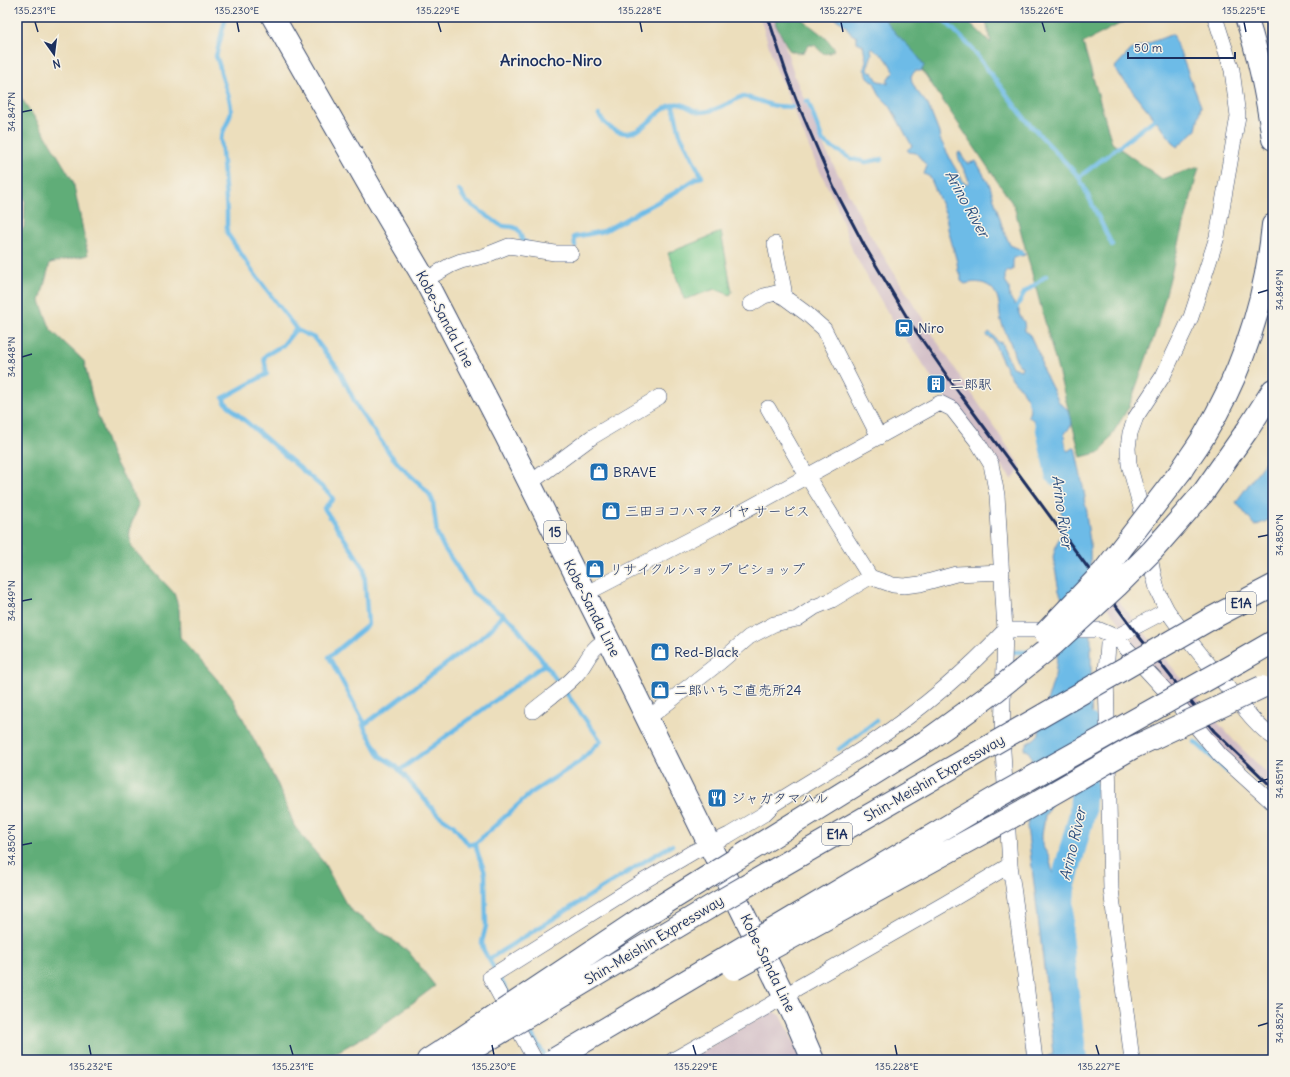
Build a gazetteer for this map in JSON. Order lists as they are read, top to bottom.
{
  "streets": {
    "main road": [
      "Kobe-Sanda Line",
      "15",
      "E1A",
      "Shin-Meishin Expressway"
    ]
  },
  "districts": ["Arinocho-Niro"],
  "water": ["Arino River"],
  "places": {
    "station": ["Niro"],
    "building": ["二郎駅"],
    "shop": [
      "BRAVE",
      "三田ヨコハマタイヤ サービス",
      "リサイクルショップ ビショップ",
      "Red-Black",
      "二郎いちご直売所24"
    ],
    "restaurant": ["ジャガタマハル"]
  },
  "scale_bar": "50 m",
  "north": "bottom",
  "coordinates": [
    "135.231°E",
    "135.230°E",
    "135.229°E",
    "135.228°E",
    "135.227°E",
    "135.226°E",
    "135.225°E",
    "34.847°N",
    "34.849°N",
    "34.848°N",
    "34.850°N",
    "34.851°N",
    "34.852°N",
    "135.232°E"
  ]
}
